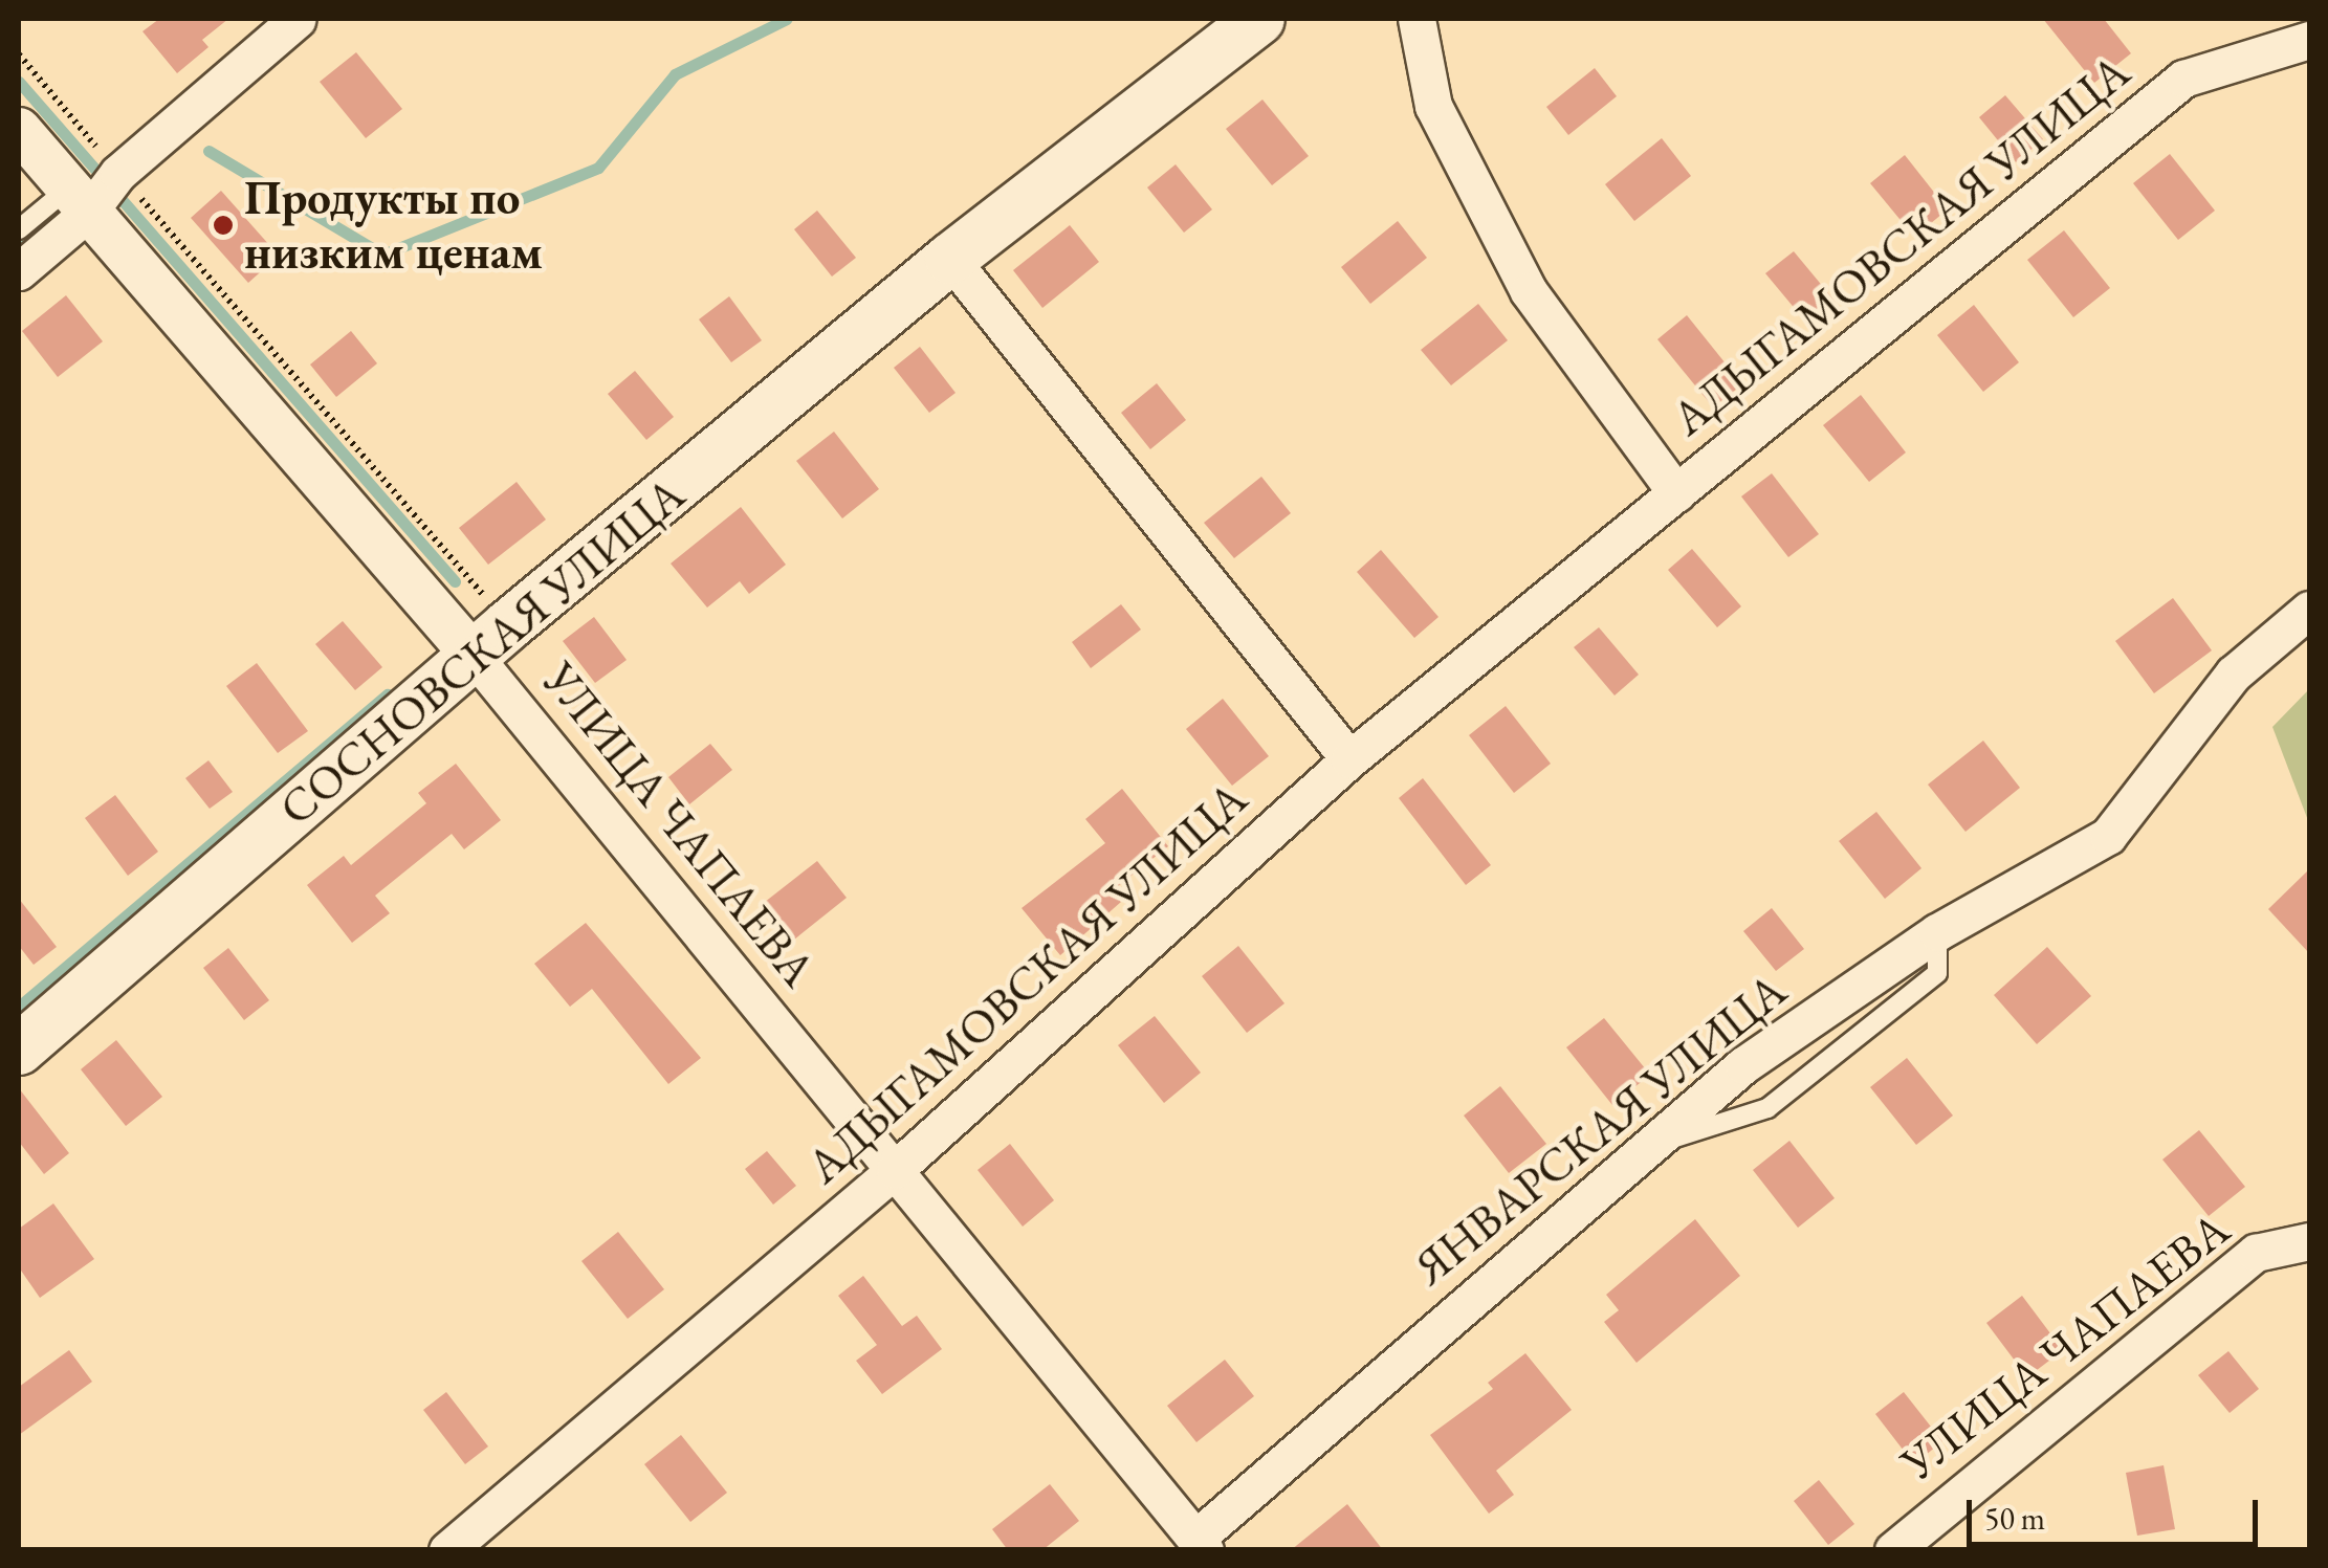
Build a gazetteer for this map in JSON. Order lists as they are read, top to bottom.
{
  "streets": {
    "main road": ["СОСНОВСКАЯ УЛИЦА"],
    "street": ["АДЫГАМОВСКАЯ УЛИЦА", "УЛИЦА ЧАПАЕВА", "ЯНВАРСКАЯ УЛИЦА"]
  },
  "crossings": [
    ["АДЫГАМОВСКАЯ УЛИЦА", "УЛИЦА ЧАПАЕВА"],
    ["СОСНОВСКАЯ УЛИЦА", "УЛИЦА ЧАПАЕВА"],
    ["УЛИЦА ЧАПАЕВА", "ЯНВАРСКАЯ УЛИЦА"]
  ],
  "places": ["Продукты по низким ценам"],
  "scale_bar": "50 m"
}
